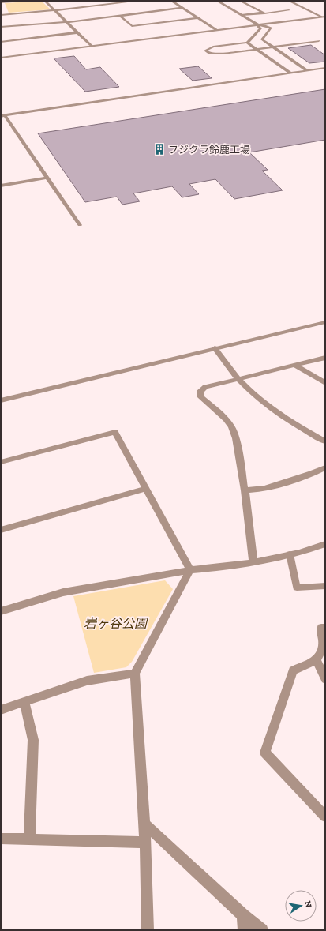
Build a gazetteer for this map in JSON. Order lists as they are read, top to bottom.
{
  "parks": ["岩ヶ谷公園"],
  "places": {
    "building": ["フジクラ鈴鹿工場"]
  },
  "north": "right"
}
